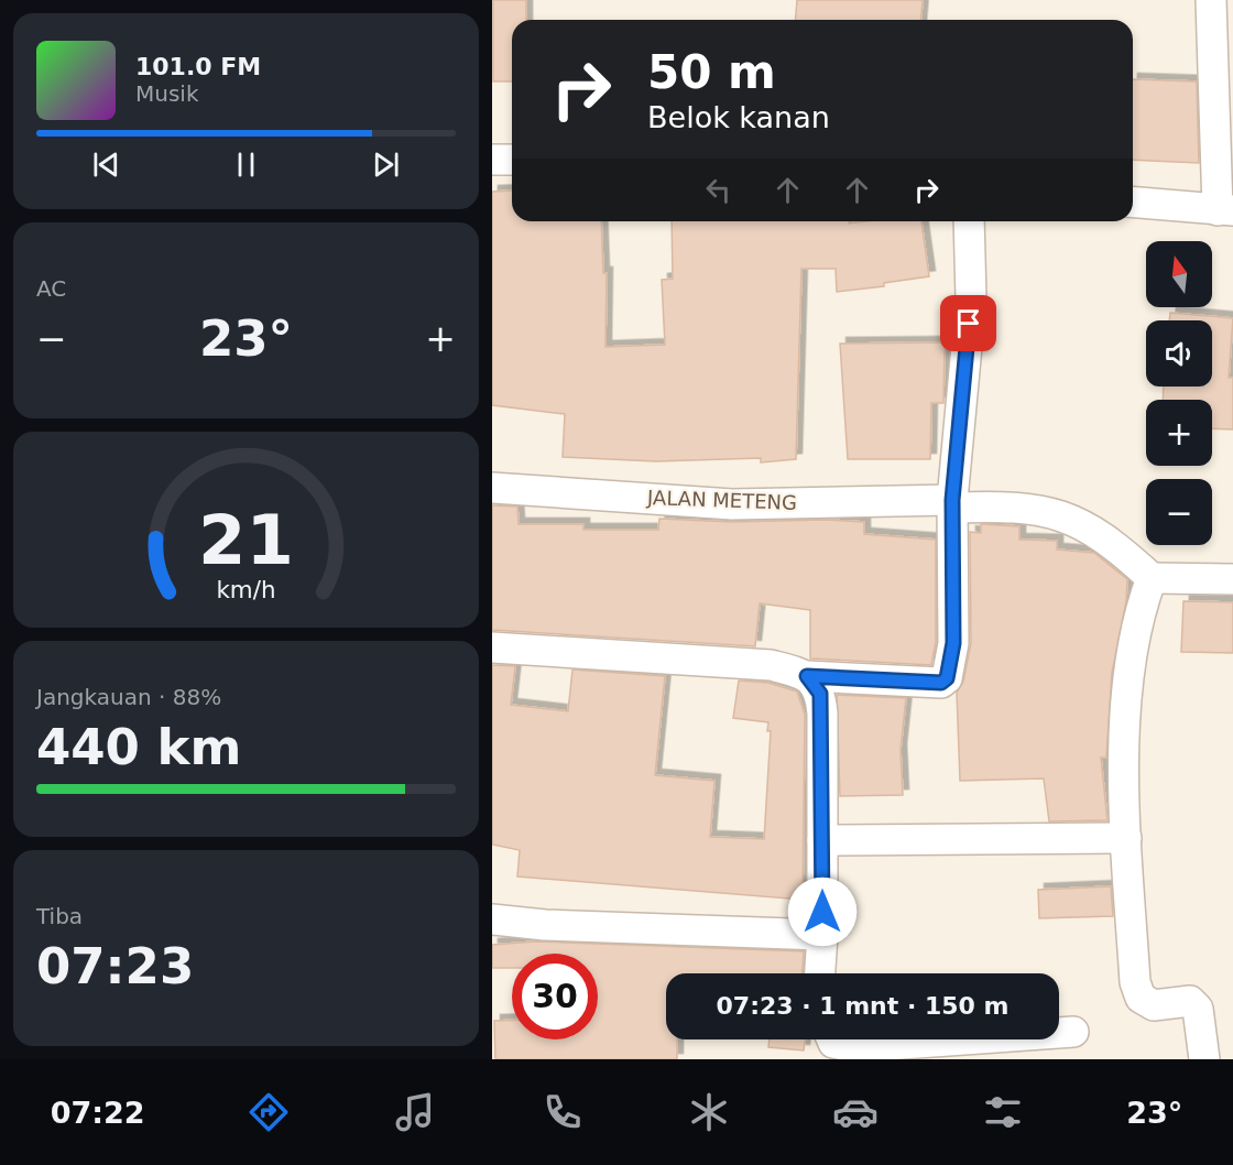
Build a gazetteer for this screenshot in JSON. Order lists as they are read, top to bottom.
{
  "streets": {
    "street": ["JALAN METENG"]
  },
  "north": "top",
  "page": {
    "turn": ["50 m", "Belok kanan"],
    "song": ["101.0 FM", "Musik"],
    "tile": [
      "AC",
      ["Jangkauan · 88%", "440 km"],
      ["Tiba", "07:23"]
    ],
    "map_buttons": ["+", "−"],
    "heat": ["−", "23°", "+"],
    "limit": "30",
    "trip": "07:23 · 1 mnt · 150 m",
    "tabs": ["07:22", "23°"],
    "gauge": ["21", "km/h"]
  }
}
